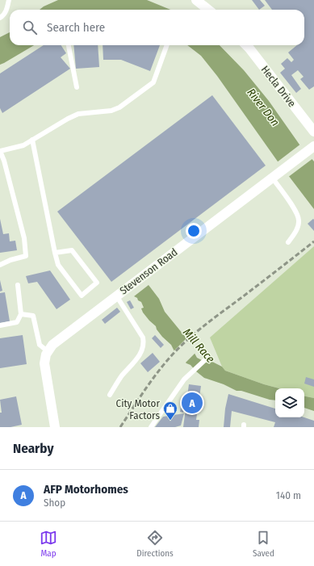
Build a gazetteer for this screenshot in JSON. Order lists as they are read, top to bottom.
{
  "streets": {
    "street": ["Hecla Drive", "Stevenson Road"]
  },
  "water": ["River Don", "Mill Race"],
  "places": {
    "shop": ["City Motor Factors"]
  },
  "page": {
    "search": "Search here",
    "pins": "A",
    "heading": "Nearby",
    "list": [
      {
        "mark": "A",
        "name": "AFP Motorhomes",
        "note": "Shop",
        "value": "140 m"
      }
    ],
    "nav": ["Map", "Directions", "Saved"]
  }
}
